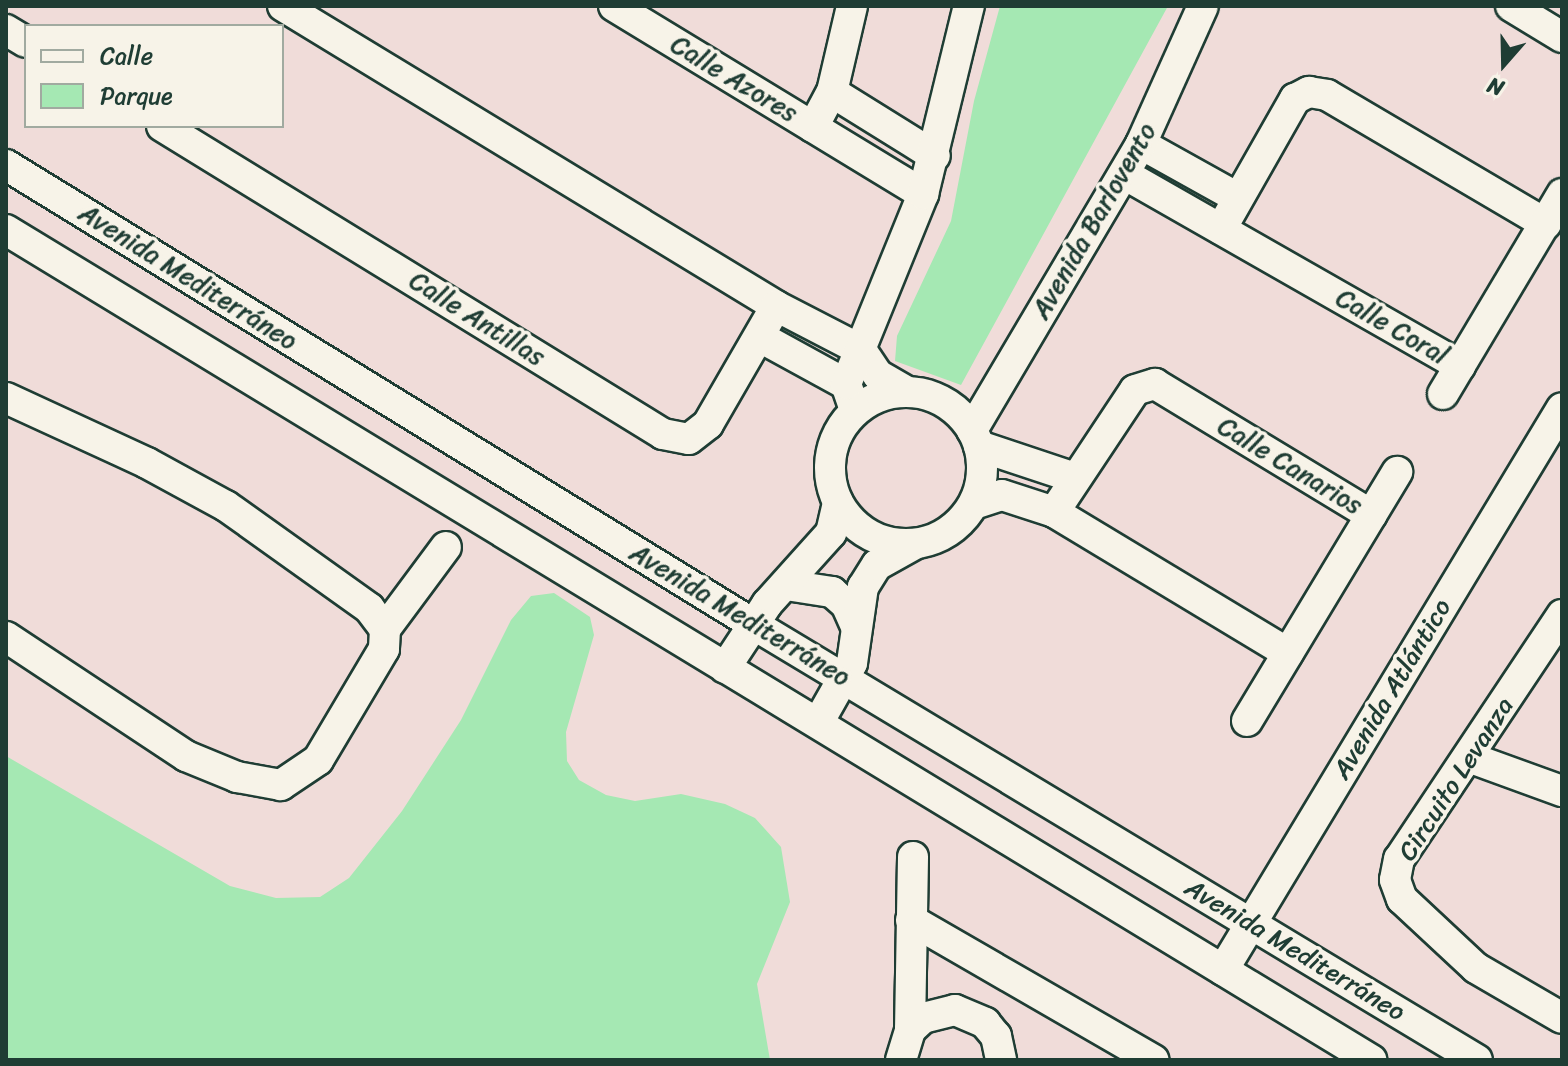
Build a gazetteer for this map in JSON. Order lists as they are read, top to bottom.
{
  "streets": {
    "street": [
      "Calle Azores",
      "Avenida Barlovento",
      "Avenida Mediterráneo",
      "Calle Antillas",
      "Calle Coral",
      "Calle Canarios",
      "Avenida Atlántico",
      "Circuito Levanza"
    ]
  },
  "crossings": [
    ["Avenida Barlovento", "Calle Coral"],
    ["Avenida Mediterráneo", "Avenida Atlántico"]
  ],
  "legend": ["Calle", "Parque"],
  "north": "bottom"
}
